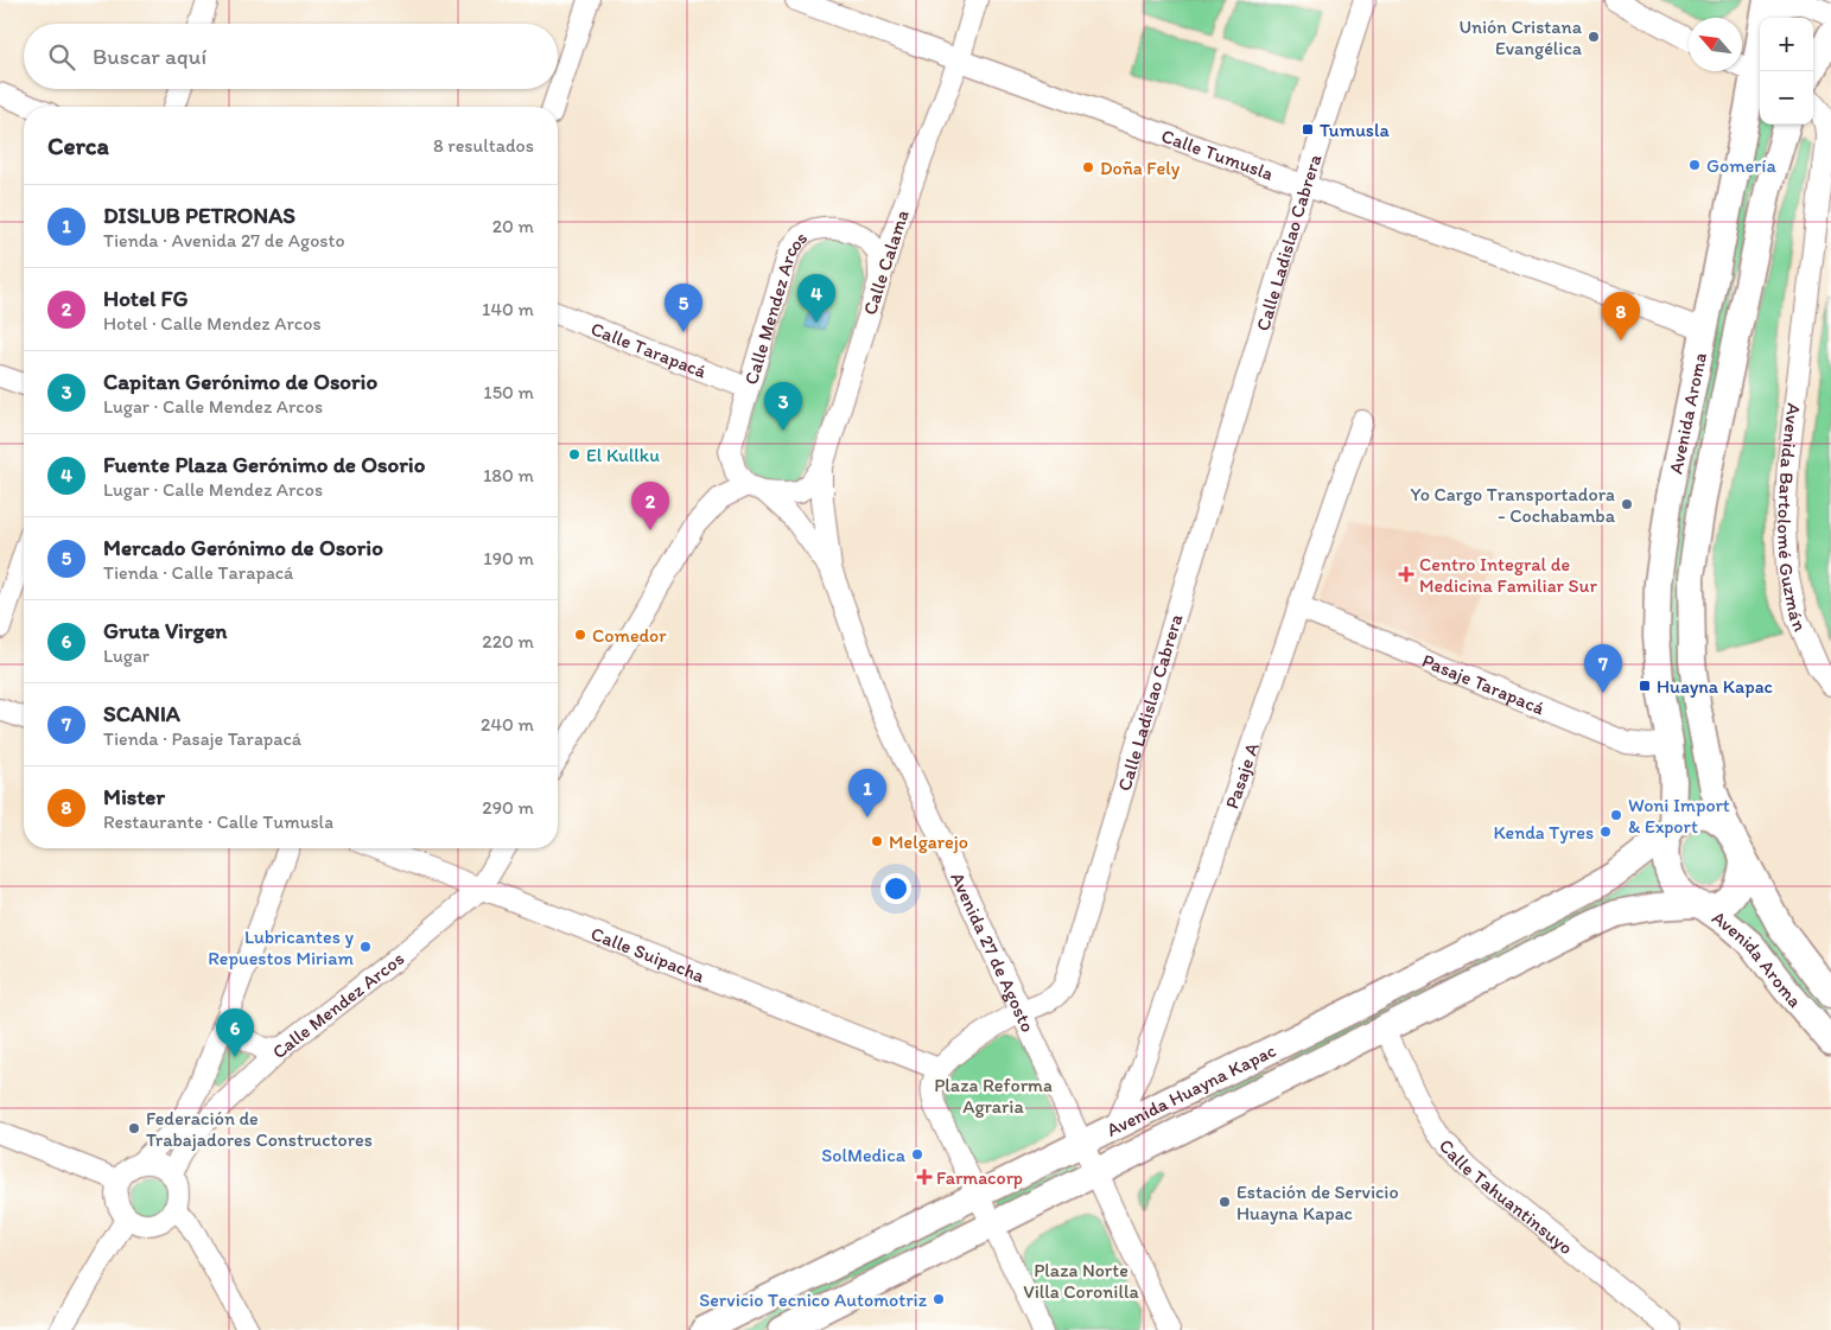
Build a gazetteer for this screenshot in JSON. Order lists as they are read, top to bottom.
{
  "streets": {
    "main road": ["Avenida Aroma", "Avenida Huayna Kapac"],
    "street": [
      "Calle Tumusla",
      "Calle Ladislao Cabrera",
      "Calle Calama",
      "Calle Mendez Arcos",
      "Calle Tarapacá",
      "Avenida Bartolomé Guzmán",
      "Pasaje Tarapacá",
      "Pasaje A",
      "Avenida 27 de Agosto",
      "Calle Suipacha",
      "Calle Tahuantinsuyo"
    ]
  },
  "crossings": [
    ["Calle Tumusla", "Calle Ladislao Cabrera"],
    ["Calle Tumusla", "Calle Calama"],
    ["Calle Tumusla", "Avenida Aroma"],
    ["Calle Ladislao Cabrera", "Avenida 27 de Agosto"],
    ["Calle Ladislao Cabrera", "Calle Suipacha"],
    ["Calle Calama", "Calle Mendez Arcos"],
    ["Calle Calama", "Avenida 27 de Agosto"],
    ["Calle Mendez Arcos", "Calle Tarapacá"],
    ["Calle Mendez Arcos", "Avenida 27 de Agosto"],
    ["Calle Mendez Arcos", "Calle Suipacha"],
    ["Avenida Aroma", "Pasaje Tarapacá"],
    ["Avenida Aroma", "Avenida Huayna Kapac"],
    ["Pasaje Tarapacá", "Pasaje A"],
    ["Pasaje A", "Avenida Huayna Kapac"],
    ["Avenida 27 de Agosto", "Avenida Huayna Kapac"],
    ["Avenida Huayna Kapac", "Calle Tahuantinsuyo"]
  ],
  "parks": ["Plaza Reforma Agraria", "Plaza Norte Villa Coronilla"],
  "places": {
    "other": [
      "Unión Cristana Evangélica",
      "Gomería",
      "Doña Fely",
      "El Kullku",
      "Yo Cargo Transportadora - Cochabamba",
      "Comedor",
      "Woni Import & Export",
      "Kenda Tyres",
      "Melgarejo",
      "Lubricantes y Repuestos Miriam",
      "Federación de Trabajadores Constructores",
      "SolMedica",
      "Estación de Servicio Huayna Kapac",
      "Servicio Tecnico Automotriz"
    ],
    "transit": ["Tumusla", "Huayna Kapac"],
    "health": ["Centro Integral de Medicina Familiar Sur", "Farmacorp"]
  },
  "north": "top left",
  "page": {
    "map_buttons": ["+", "−"],
    "search": "Buscar aquí",
    "heading": ["Cerca", "8 resultados"],
    "list": [
      {
        "mark": "1",
        "name": "DISLUB PETRONAS",
        "note": "Tienda · Avenida 27 de Agosto",
        "value": "20 m"
      },
      {
        "mark": "2",
        "name": "Hotel FG",
        "note": "Hotel · Calle Mendez Arcos",
        "value": "140 m"
      },
      {
        "mark": "3",
        "name": "Capitan Gerónimo de Osorio",
        "note": "Lugar · Calle Mendez Arcos",
        "value": "150 m"
      },
      {
        "mark": "4",
        "name": "Fuente Plaza Gerónimo de Osorio",
        "note": "Lugar · Calle Mendez Arcos",
        "value": "180 m"
      },
      {
        "mark": "5",
        "name": "Mercado Gerónimo de Osorio",
        "note": "Tienda · Calle Tarapacá",
        "value": "190 m"
      },
      {
        "mark": "6",
        "name": "Gruta Virgen",
        "note": "Lugar",
        "value": "220 m"
      },
      {
        "mark": "7",
        "name": "SCANIA",
        "note": "Tienda · Pasaje Tarapacá",
        "value": "240 m"
      },
      {
        "mark": "8",
        "name": "Mister",
        "note": "Restaurante · Calle Tumusla",
        "value": "290 m"
      }
    ],
    "pins": [
      "4",
      "5",
      "8",
      "3",
      "2",
      "7",
      "1",
      "6"
    ]
  }
}
